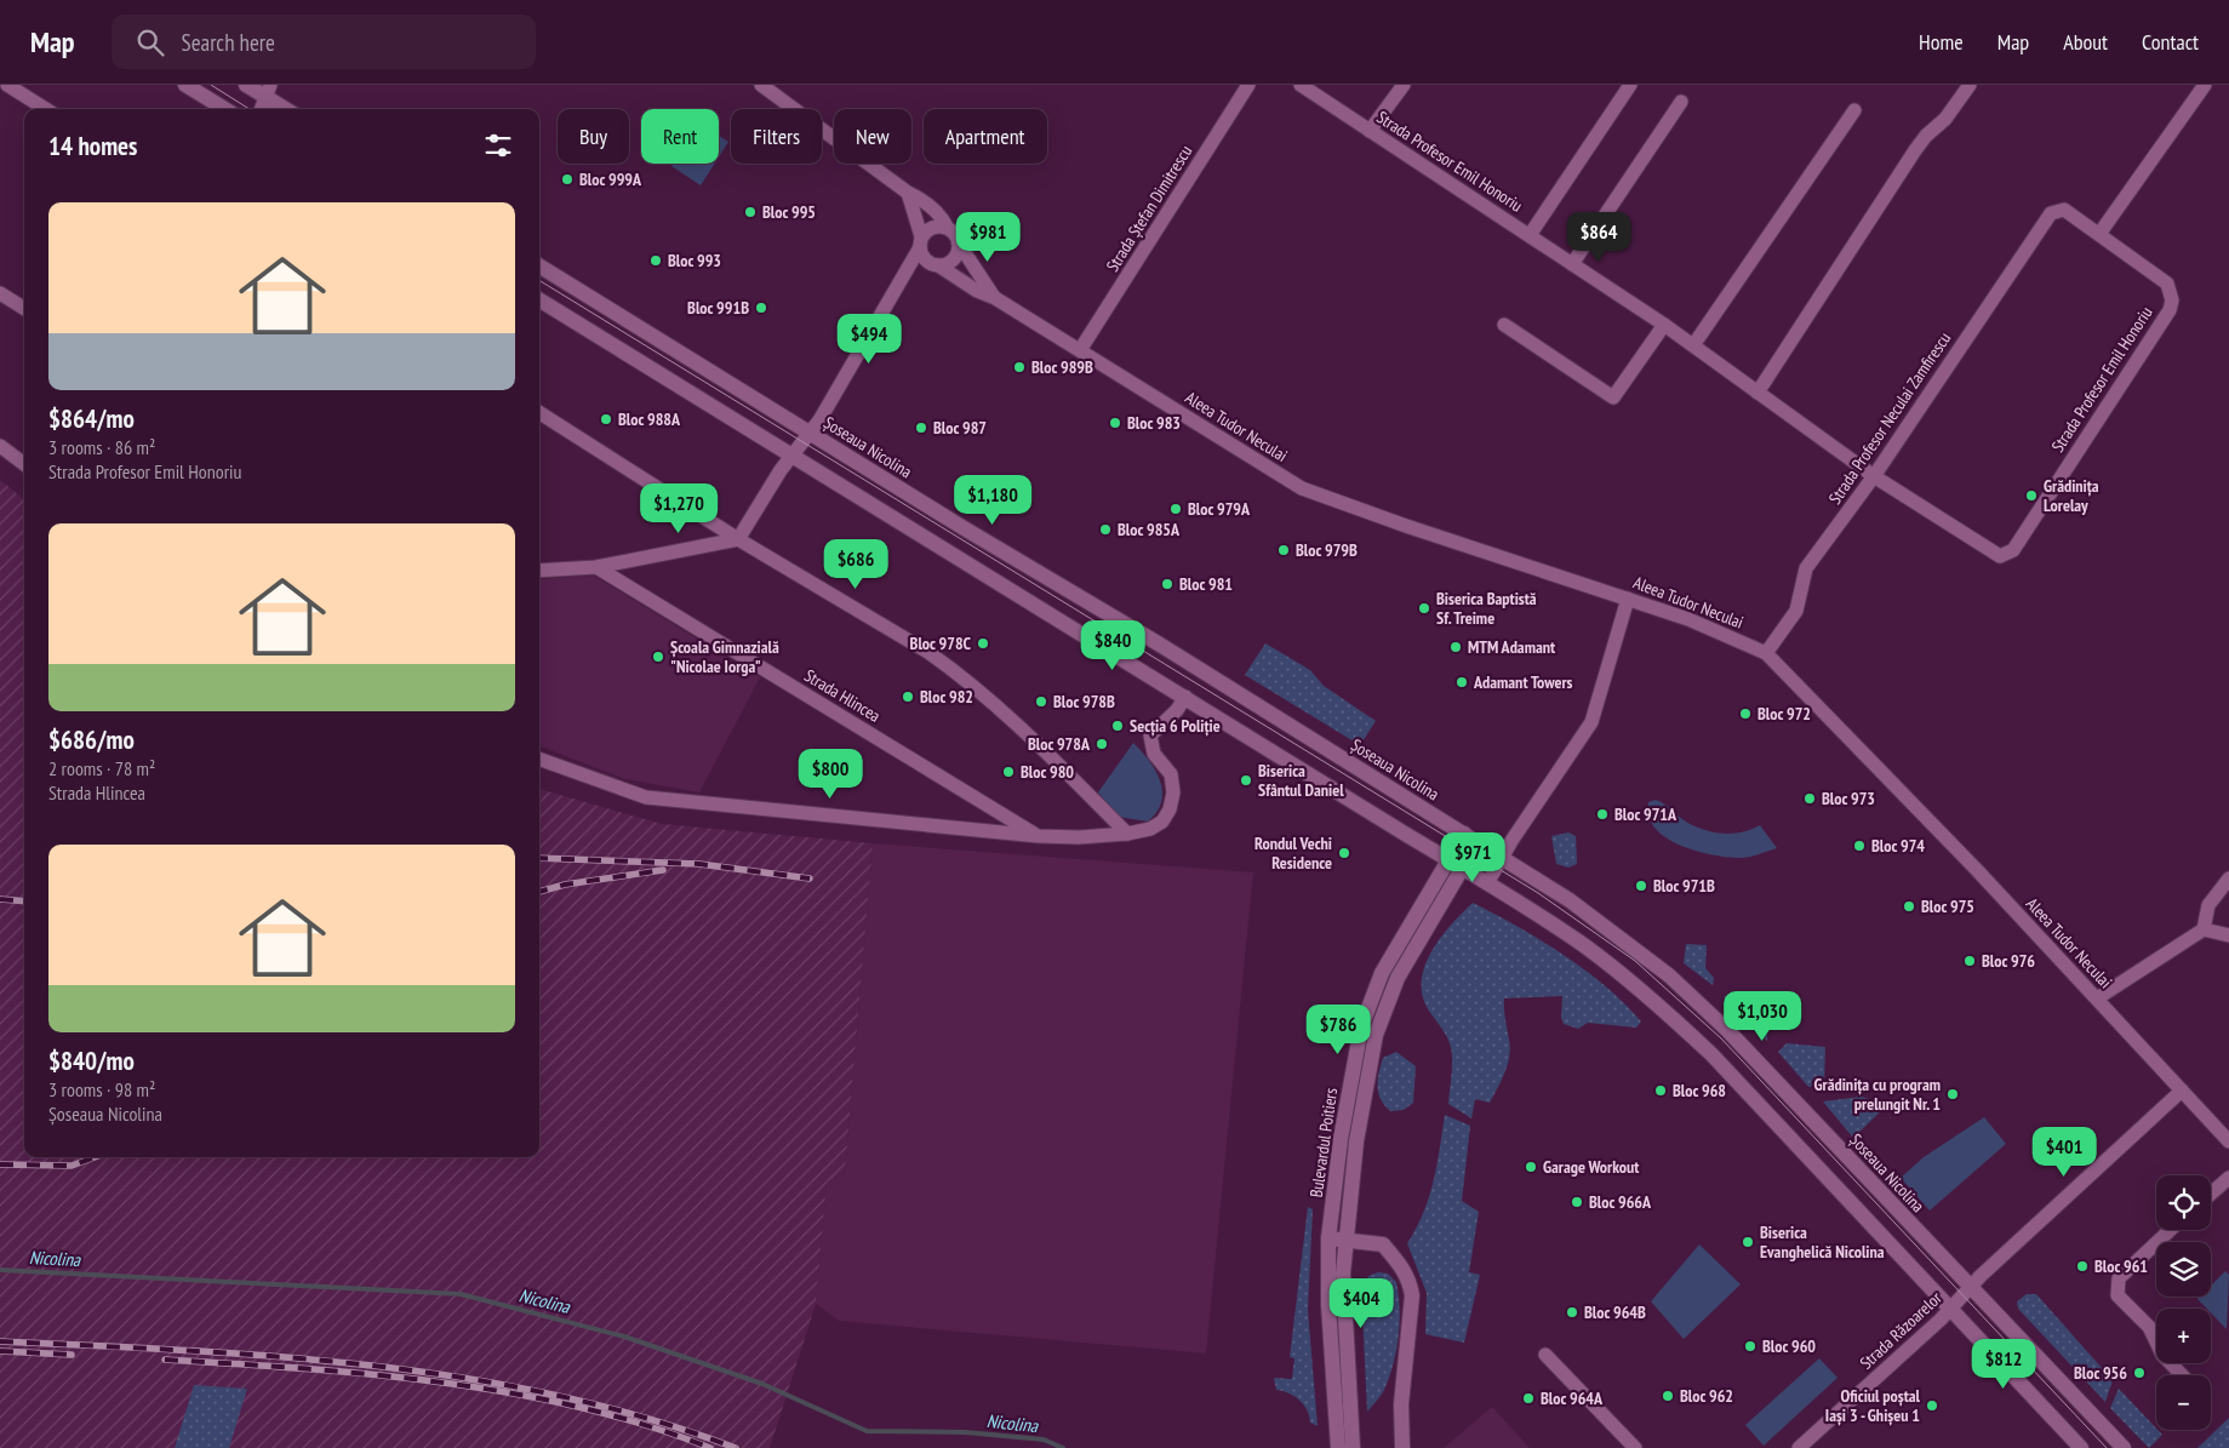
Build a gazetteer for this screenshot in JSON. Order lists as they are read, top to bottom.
{
  "streets": {
    "main road": ["Șoseaua Nicolina", "Bulevardul Poitiers"],
    "street": [
      "Strada Profesor Emil Honoriu",
      "Strada Ștefan Dimitrescu",
      "Strada Profesor Neculai Zamfirescu",
      "Aleea Tudor Neculai",
      "Strada Hlincea",
      "Strada Răzoarelor"
    ]
  },
  "crossings": [
    ["Strada Profesor Emil Honoriu", "Strada Profesor Neculai Zamfirescu"],
    ["Strada Ștefan Dimitrescu", "Aleea Tudor Neculai"],
    ["Strada Profesor Neculai Zamfirescu", "Aleea Tudor Neculai"],
    ["Aleea Tudor Neculai", "Strada Răzoarelor"],
    ["Șoseaua Nicolina", "Bulevardul Poitiers"],
    ["Șoseaua Nicolina", "Strada Răzoarelor"]
  ],
  "water": ["Nicolina"],
  "places": [
    "Bloc 999A",
    "Bloc 995",
    "Bloc 993",
    "Bloc 991B",
    "Bloc 989B",
    "Bloc 988A",
    "Bloc 983",
    "Bloc 987",
    "Grădinița Lorelay",
    "Bloc 979A",
    "Bloc 985A",
    "Bloc 979B",
    "Bloc 981",
    "Biserica Baptistă Sf. Treime",
    "Bloc 978C",
    "MTM Adamant",
    "Școala Gimnazială \"Nicolae Iorga\"",
    "Adamant Towers",
    "Bloc 982",
    "Bloc 978B",
    "Bloc 972",
    "Secția 6 Poliție",
    "Bloc 978A",
    "Bloc 980",
    "Biserica Sfântul Daniel",
    "Bloc 973",
    "Bloc 971A",
    "Bloc 974",
    "Rondul Vechi Residence",
    "Bloc 971B",
    "Bloc 975",
    "Bloc 976",
    "Bloc 968",
    "Grădinița cu program prelungit Nr. 1",
    "Garage Workout",
    "Bloc 966A",
    "Biserica Evanghelică Nicolina",
    "Bloc 961",
    "Bloc 964B",
    "Bloc 960",
    "Bloc 956",
    "Bloc 962",
    "Bloc 964A",
    "Oficiul poștal Iași 3 - Ghișeu 1"
  ],
  "page": {
    "header": "Map",
    "search": "Search here",
    "nav": [
      "Home",
      "Map",
      "About",
      "Contact"
    ],
    "chip": [
      "Buy",
      "Rent",
      "Filters",
      "New",
      "Apartment"
    ],
    "heading": "14 homes",
    "list": [
      {
        "name": "$864/mo",
        "note": "3 rooms · 86 m² · Strada Profesor Emil Honoriu"
      },
      {
        "name": "$686/mo",
        "note": "2 rooms · 78 m² · Strada Hlincea"
      },
      {
        "name": "$840/mo",
        "note": "3 rooms · 98 m² · Șoseaua Nicolina"
      }
    ],
    "price": [
      "$981",
      "$864",
      "$494",
      "$1,180",
      "$1,270",
      "$686",
      "$840",
      "$800",
      "$971",
      "$1,030",
      "$786",
      "$401",
      "$404",
      "$812"
    ],
    "map_buttons": ["+", "−"]
  }
}
